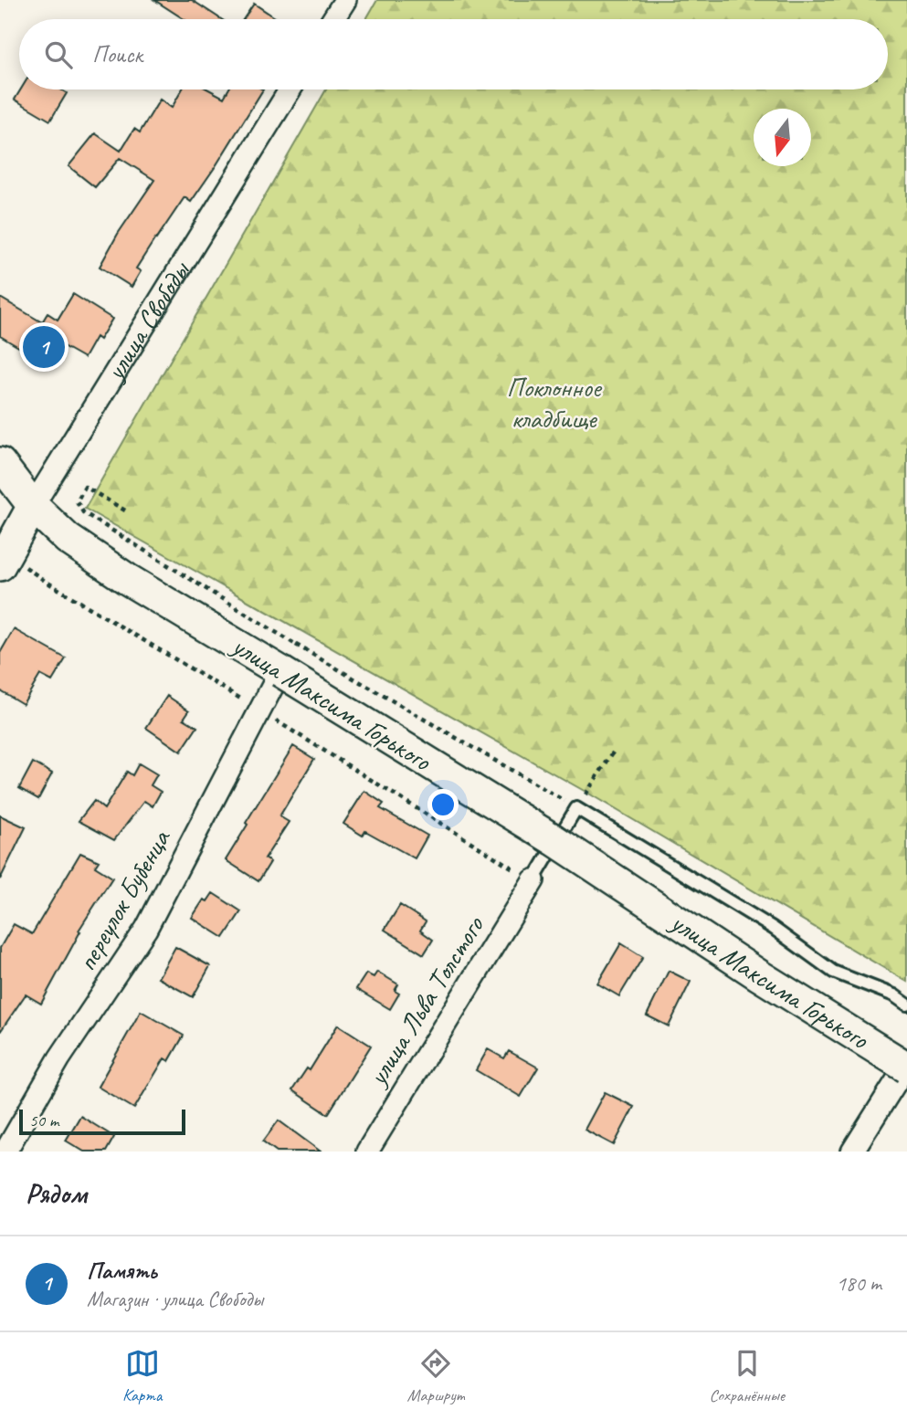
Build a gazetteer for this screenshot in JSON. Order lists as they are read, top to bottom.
{
  "streets": {
    "main road": ["улица Свободы", "улица Максима Горького"],
    "street": ["переулок Бубенца", "улица Льва Толстого"]
  },
  "crossings": [
    ["улица Свободы", "улица Максима Горького"],
    ["улица Максима Горького", "переулок Бубенца"]
  ],
  "parks": ["Поклонное кладбище"],
  "scale_bar": "50 m",
  "north": "bottom",
  "page": {
    "search": "Поиск",
    "pins": "1",
    "scale": "50 m",
    "heading": "Рядом",
    "list": [
      {
        "mark": "1",
        "name": "Память",
        "note": "Магазин · улица Свободы",
        "value": "180 m"
      }
    ],
    "nav": ["Карта", "Маршрут", "Сохранённые"]
  }
}
